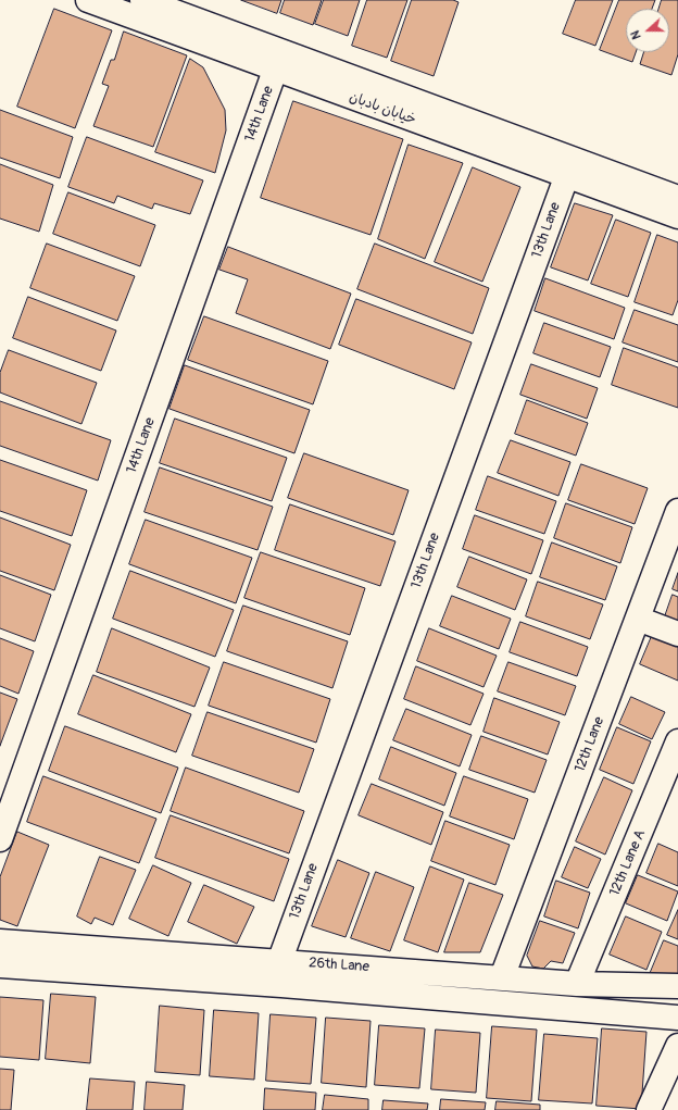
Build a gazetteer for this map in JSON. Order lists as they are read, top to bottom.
{
  "streets": {
    "street": [
      "خیابان بادبان",
      "14th Lane",
      "13th Lane",
      "12th Lane",
      "12th Lane A",
      "26th Lane"
    ]
  },
  "crossings": [
    ["خیابان بادبان", "14th Lane"],
    ["خیابان بادبان", "13th Lane"],
    ["13th Lane", "26th Lane"],
    ["12th Lane", "26th Lane"],
    ["12th Lane A", "26th Lane"]
  ],
  "north": "left"
}
